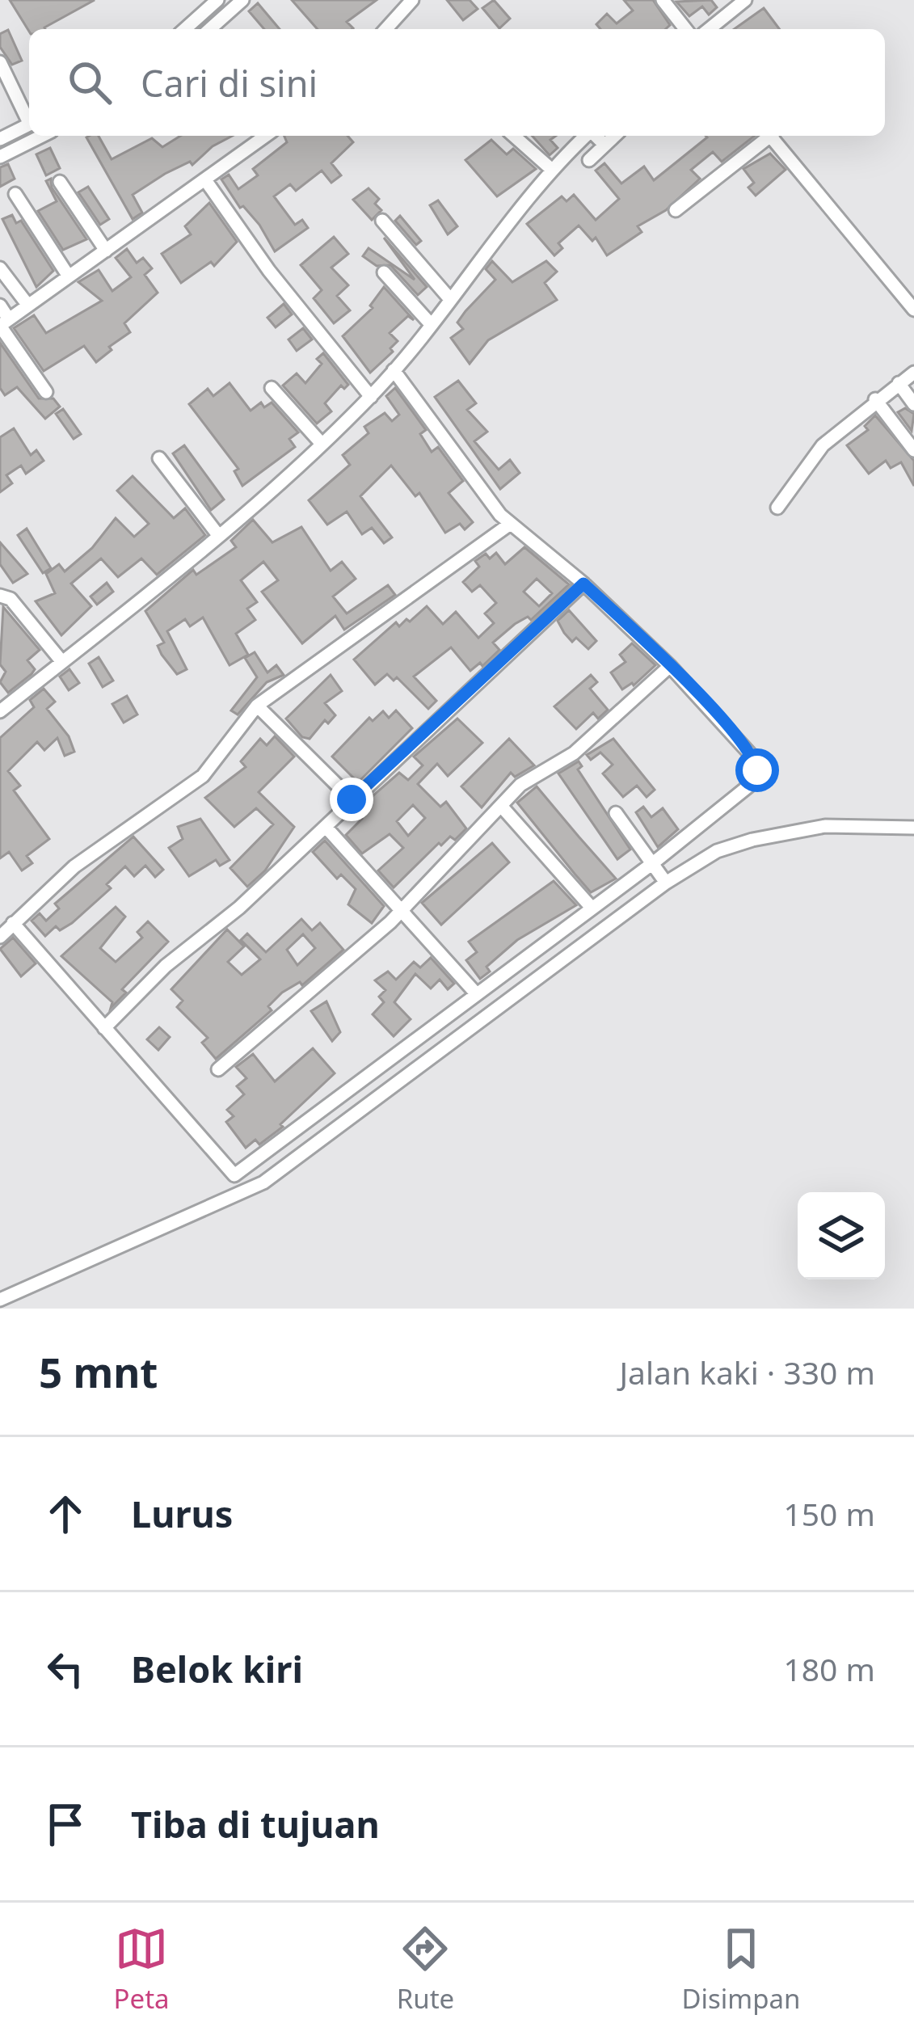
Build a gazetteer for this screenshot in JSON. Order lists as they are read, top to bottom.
{
  "page": {
    "search": "Cari di sini",
    "heading": ["5 mnt", "Jalan kaki · 330 m"],
    "list": [
      ["Lurus", "150 m"],
      ["Belok kiri", "180 m"],
      "Tiba di tujuan"
    ],
    "nav": ["Peta", "Rute", "Disimpan"]
  }
}
